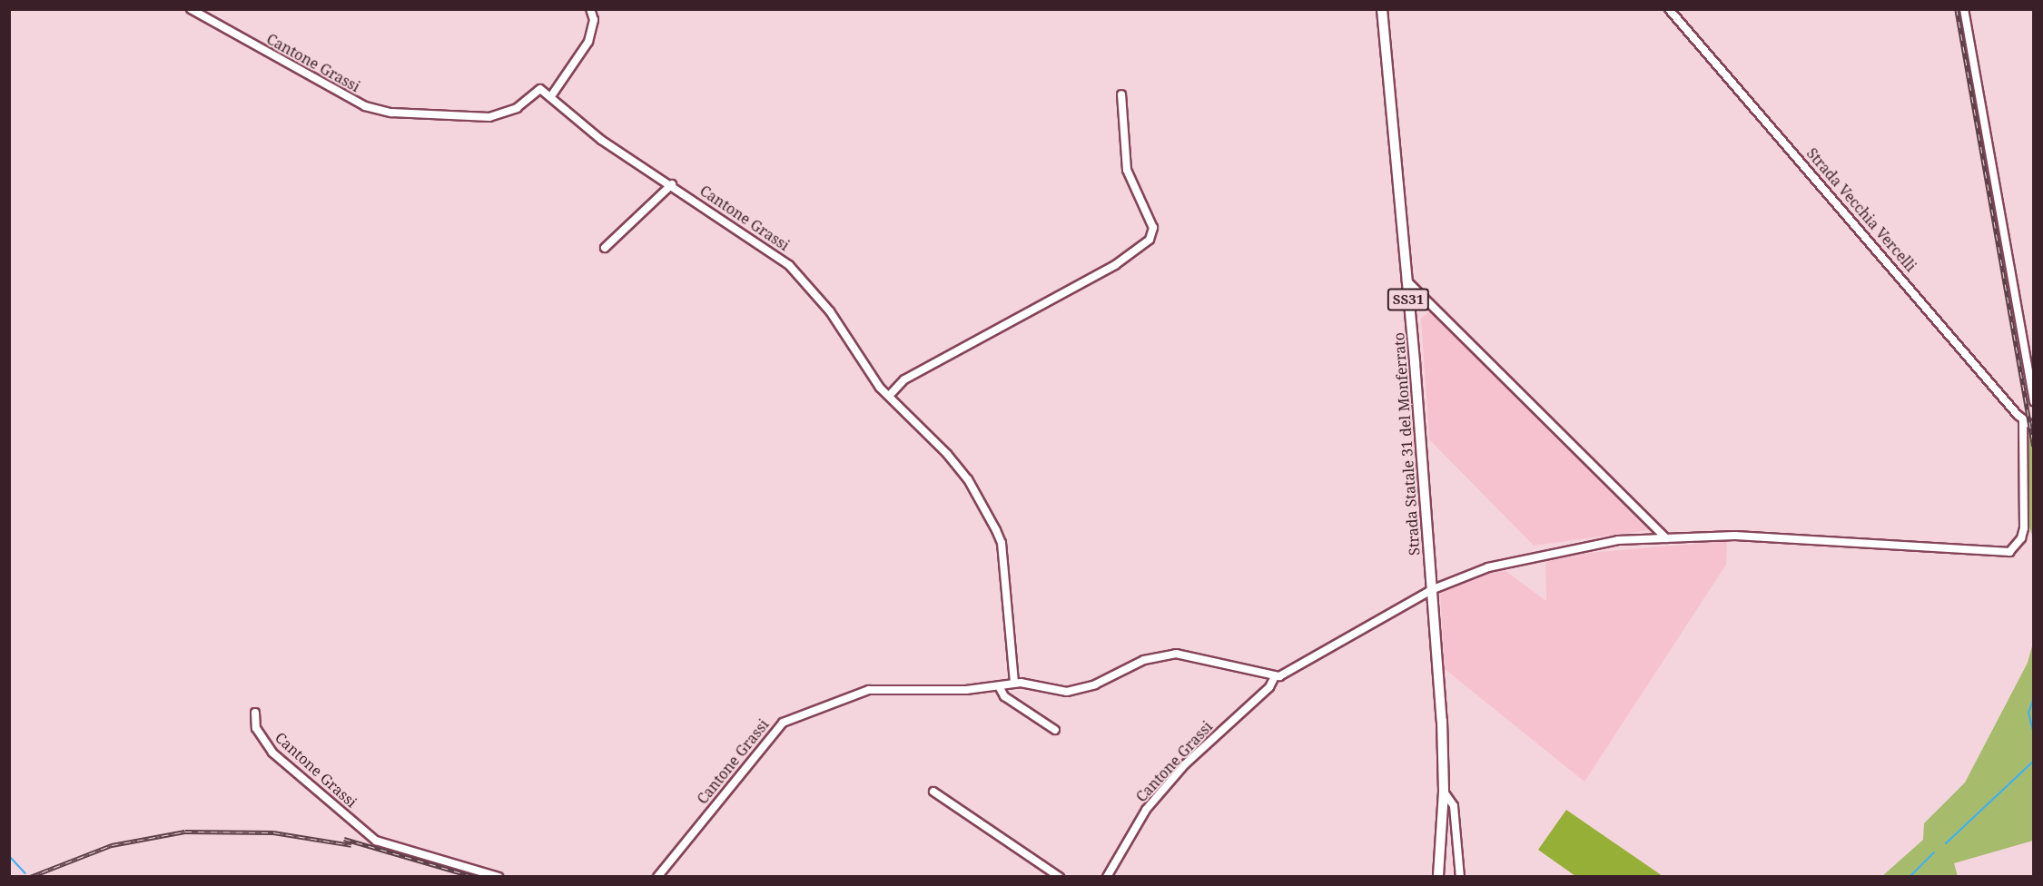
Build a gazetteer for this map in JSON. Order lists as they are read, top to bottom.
{
  "streets": {
    "main road": ["SS31", "Strada Statale 31 del Monferrato"],
    "street": ["Cantone Grassi", "Strada Vecchia Vercelli"]
  }
}
